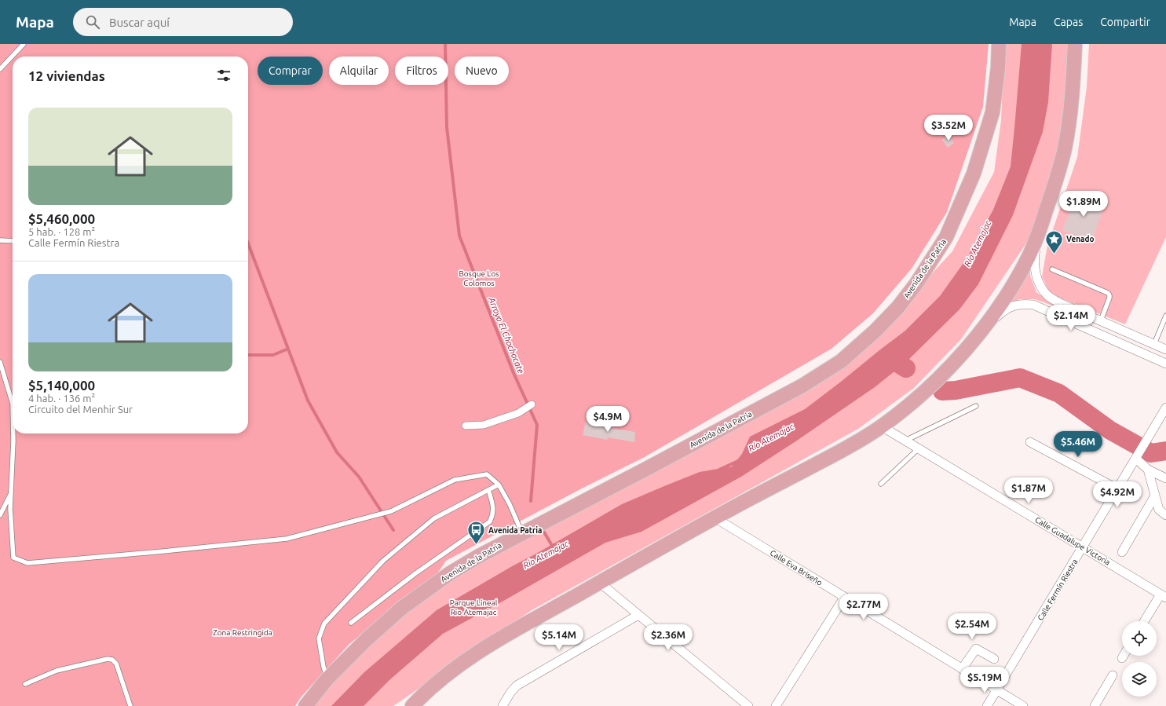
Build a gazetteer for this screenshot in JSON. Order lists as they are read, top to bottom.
{
  "streets": {
    "main road": ["Avenida de la Patria"],
    "street": ["Calle Guadalupe Victoria", "Calle Eva Briseño", "Calle Fermín Riestra"]
  },
  "crossings": [
    ["Calle Guadalupe Victoria", "Calle Fermín Riestra"],
    ["Calle Eva Briseño", "Calle Fermín Riestra"]
  ],
  "water": ["Río Atemajac", "Arroyo El Chochocate"],
  "parks": ["Bosque Los Colomos", "Parque Lineal Rio Atemajac", "Zona Restringida"],
  "places": {
    "place": ["Venado"],
    "bus stop": ["Avenida Patria"]
  },
  "page": {
    "header": "Mapa",
    "search": "Buscar aquí",
    "nav": ["Mapa", "Capas", "Compartir"],
    "chip": [
      "Comprar",
      "Alquilar",
      "Filtros",
      "Nuevo"
    ],
    "heading": "12 viviendas",
    "list": [
      {
        "name": "$5,460,000",
        "note": "5 hab. · 128 m² · Calle Fermín Riestra"
      },
      {
        "name": "$5,140,000",
        "note": "4 hab. · 136 m² · Circuito del Menhir Sur"
      }
    ],
    "price": [
      "$3.52M",
      "$1.89M",
      "$2.14M",
      "$4.9M",
      "$5.46M",
      "$1.87M",
      "$4.92M",
      "$2.77M",
      "$2.54M",
      "$5.14M",
      "$2.36M",
      "$5.19M"
    ]
  }
}
